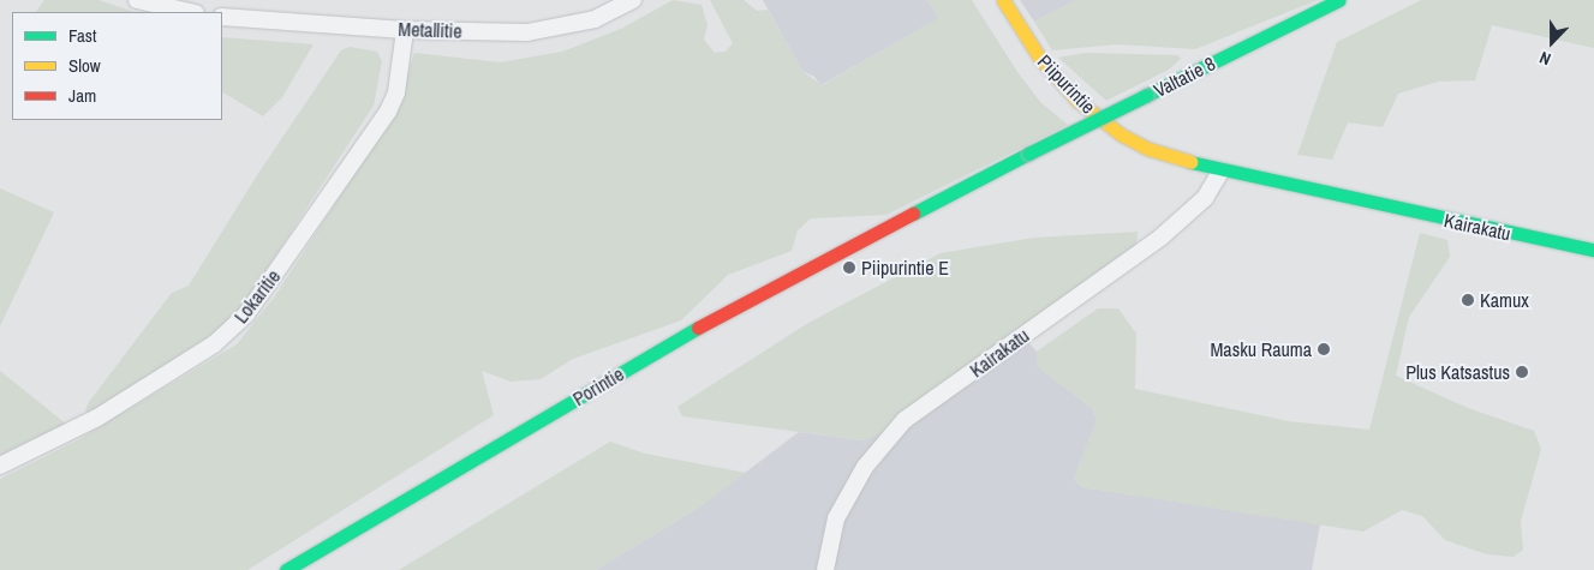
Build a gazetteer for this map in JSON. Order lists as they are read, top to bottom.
{
  "streets": {
    "main road": [
      "Valtatie 8",
      "Piipurintie",
      "Kairakatu",
      "Porintie"
    ],
    "street": ["Metallitie", "Lokaritie"]
  },
  "crossings": [
    ["Metallitie", "Lokaritie"],
    ["Valtatie 8", "Porintie"],
    ["Piipurintie", "Kairakatu"]
  ],
  "places": [
    "Piipurintie E",
    "Kamux",
    "Masku Rauma",
    "Plus Katsastus"
  ],
  "legend": ["Fast", "Slow", "Jam"],
  "north": "bottom"
}
